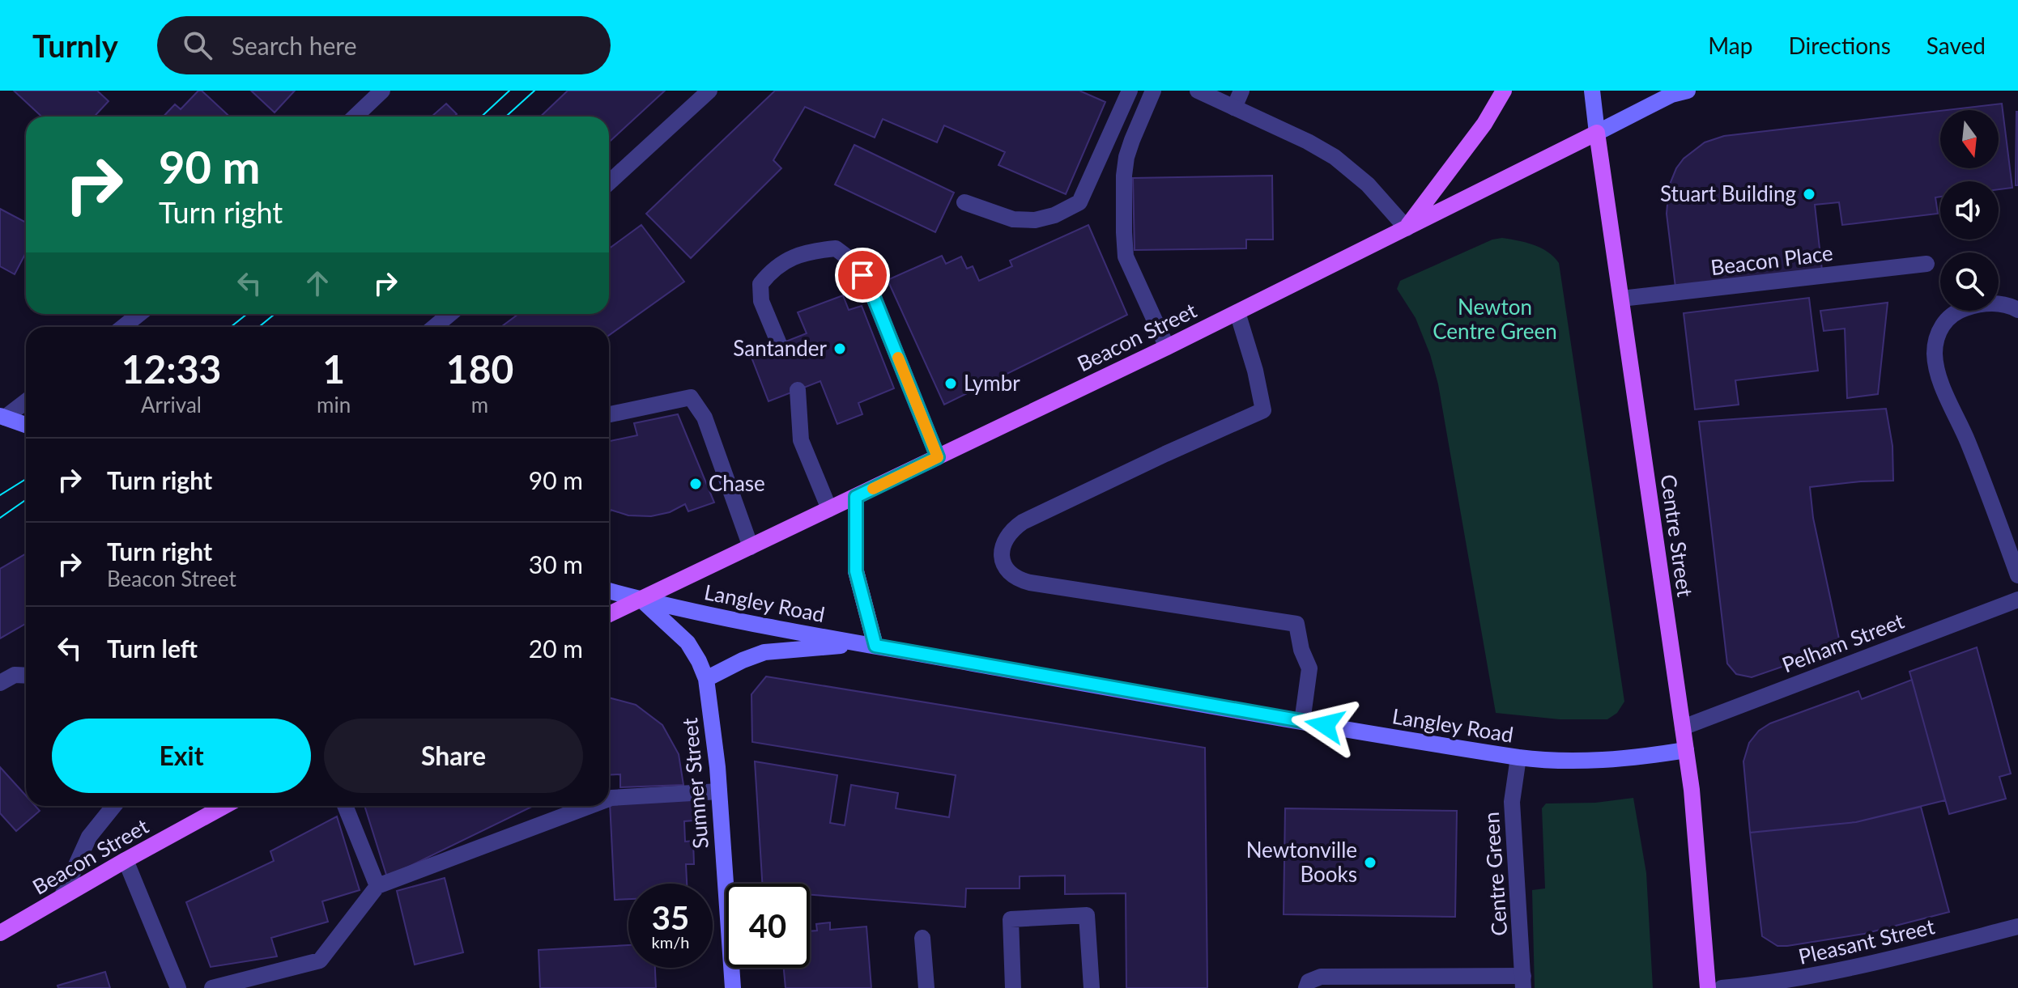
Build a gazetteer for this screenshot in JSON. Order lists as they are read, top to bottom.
{
  "streets": {
    "main road": ["Beacon Street", "Centre Street"],
    "street": [
      "Beacon Place",
      "Langley Road",
      "Pelham Street",
      "Sumner Street",
      "Centre Green",
      "Pleasant Street"
    ]
  },
  "crossings": [
    ["Beacon Place", "Centre Street"],
    ["Beacon Street", "Centre Street"],
    ["Beacon Street", "Langley Road"],
    ["Beacon Street", "Sumner Street"],
    ["Centre Street", "Langley Road"],
    ["Centre Street", "Pelham Street"],
    ["Langley Road", "Sumner Street"],
    ["Langley Road", "Centre Green"]
  ],
  "parks": ["Newton Centre Green"],
  "places": [
    "Stuart Building",
    "Santander",
    "Lymbr",
    "Chase",
    "Newtonville Books"
  ],
  "north": "bottom",
  "page": {
    "header": "Turnly",
    "search": "Search here",
    "nav": ["Map", "Directions", "Saved"],
    "turn": ["90 m", "Turn right"],
    "eta": [
      "12:33",
      "Arrival",
      "1",
      "min",
      "180",
      "m"
    ],
    "list": [
      {
        "name": "Turn right",
        "value": "90 m"
      },
      {
        "name": "Turn right",
        "note": "Beacon Street",
        "value": "30 m"
      },
      {
        "name": "Turn left",
        "value": "20 m"
      }
    ],
    "buttons": ["Exit", "Share"],
    "speed": "35 km/h",
    "limit": "40"
  }
}
